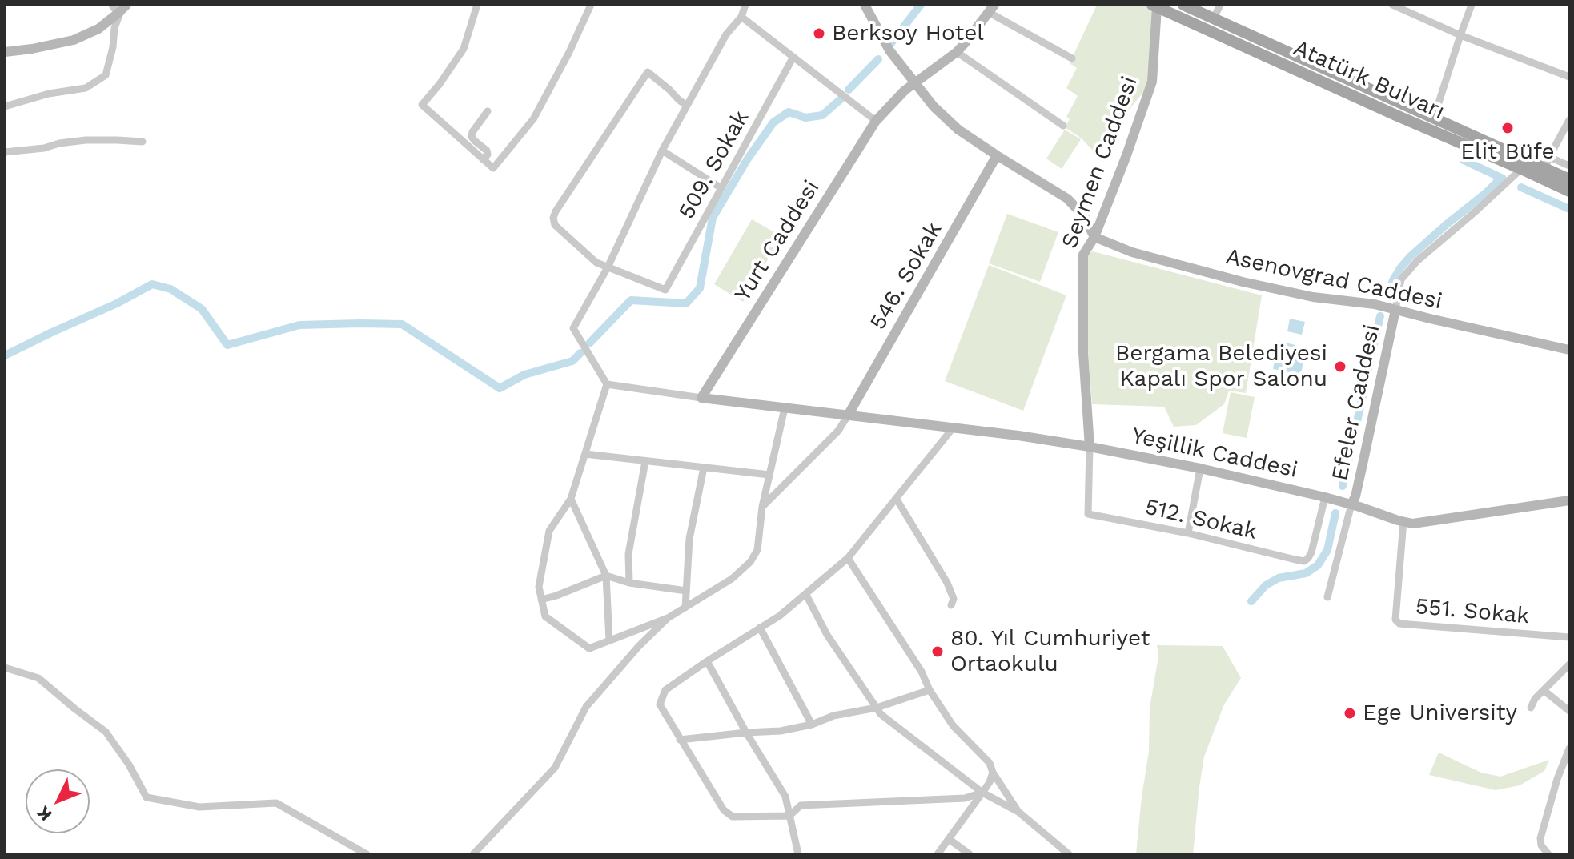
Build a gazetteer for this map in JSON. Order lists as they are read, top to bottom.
{
  "streets": {
    "main road": [
      "Atatürk Bulvarı",
      "Seymen Caddesi",
      "Yurt Caddesi",
      "546. Sokak",
      "Asenovgrad Caddesi",
      "Efeler Caddesi",
      "Yeşillik Caddesi"
    ],
    "street": ["509. Sokak", "512. Sokak", "551. Sokak"]
  },
  "crossings": [
    ["Atatürk Bulvarı", "Seymen Caddesi"],
    ["Atatürk Bulvarı", "Efeler Caddesi"],
    ["Seymen Caddesi", "Asenovgrad Caddesi"],
    ["Seymen Caddesi", "Yeşillik Caddesi"],
    ["Seymen Caddesi", "512. Sokak"],
    ["546. Sokak", "Yeşillik Caddesi"],
    ["Asenovgrad Caddesi", "Efeler Caddesi"],
    ["Efeler Caddesi", "Yeşillik Caddesi"],
    ["Yeşillik Caddesi", "512. Sokak"],
    ["Yeşillik Caddesi", "551. Sokak"]
  ],
  "places": [
    "Berksoy Hotel",
    "Elit Büfe",
    "Bergama Belediyesi Kapalı Spor Salonu",
    "80. Yıl Cumhuriyet Ortaokulu",
    "Ege University"
  ],
  "north": "bottom left"
}
